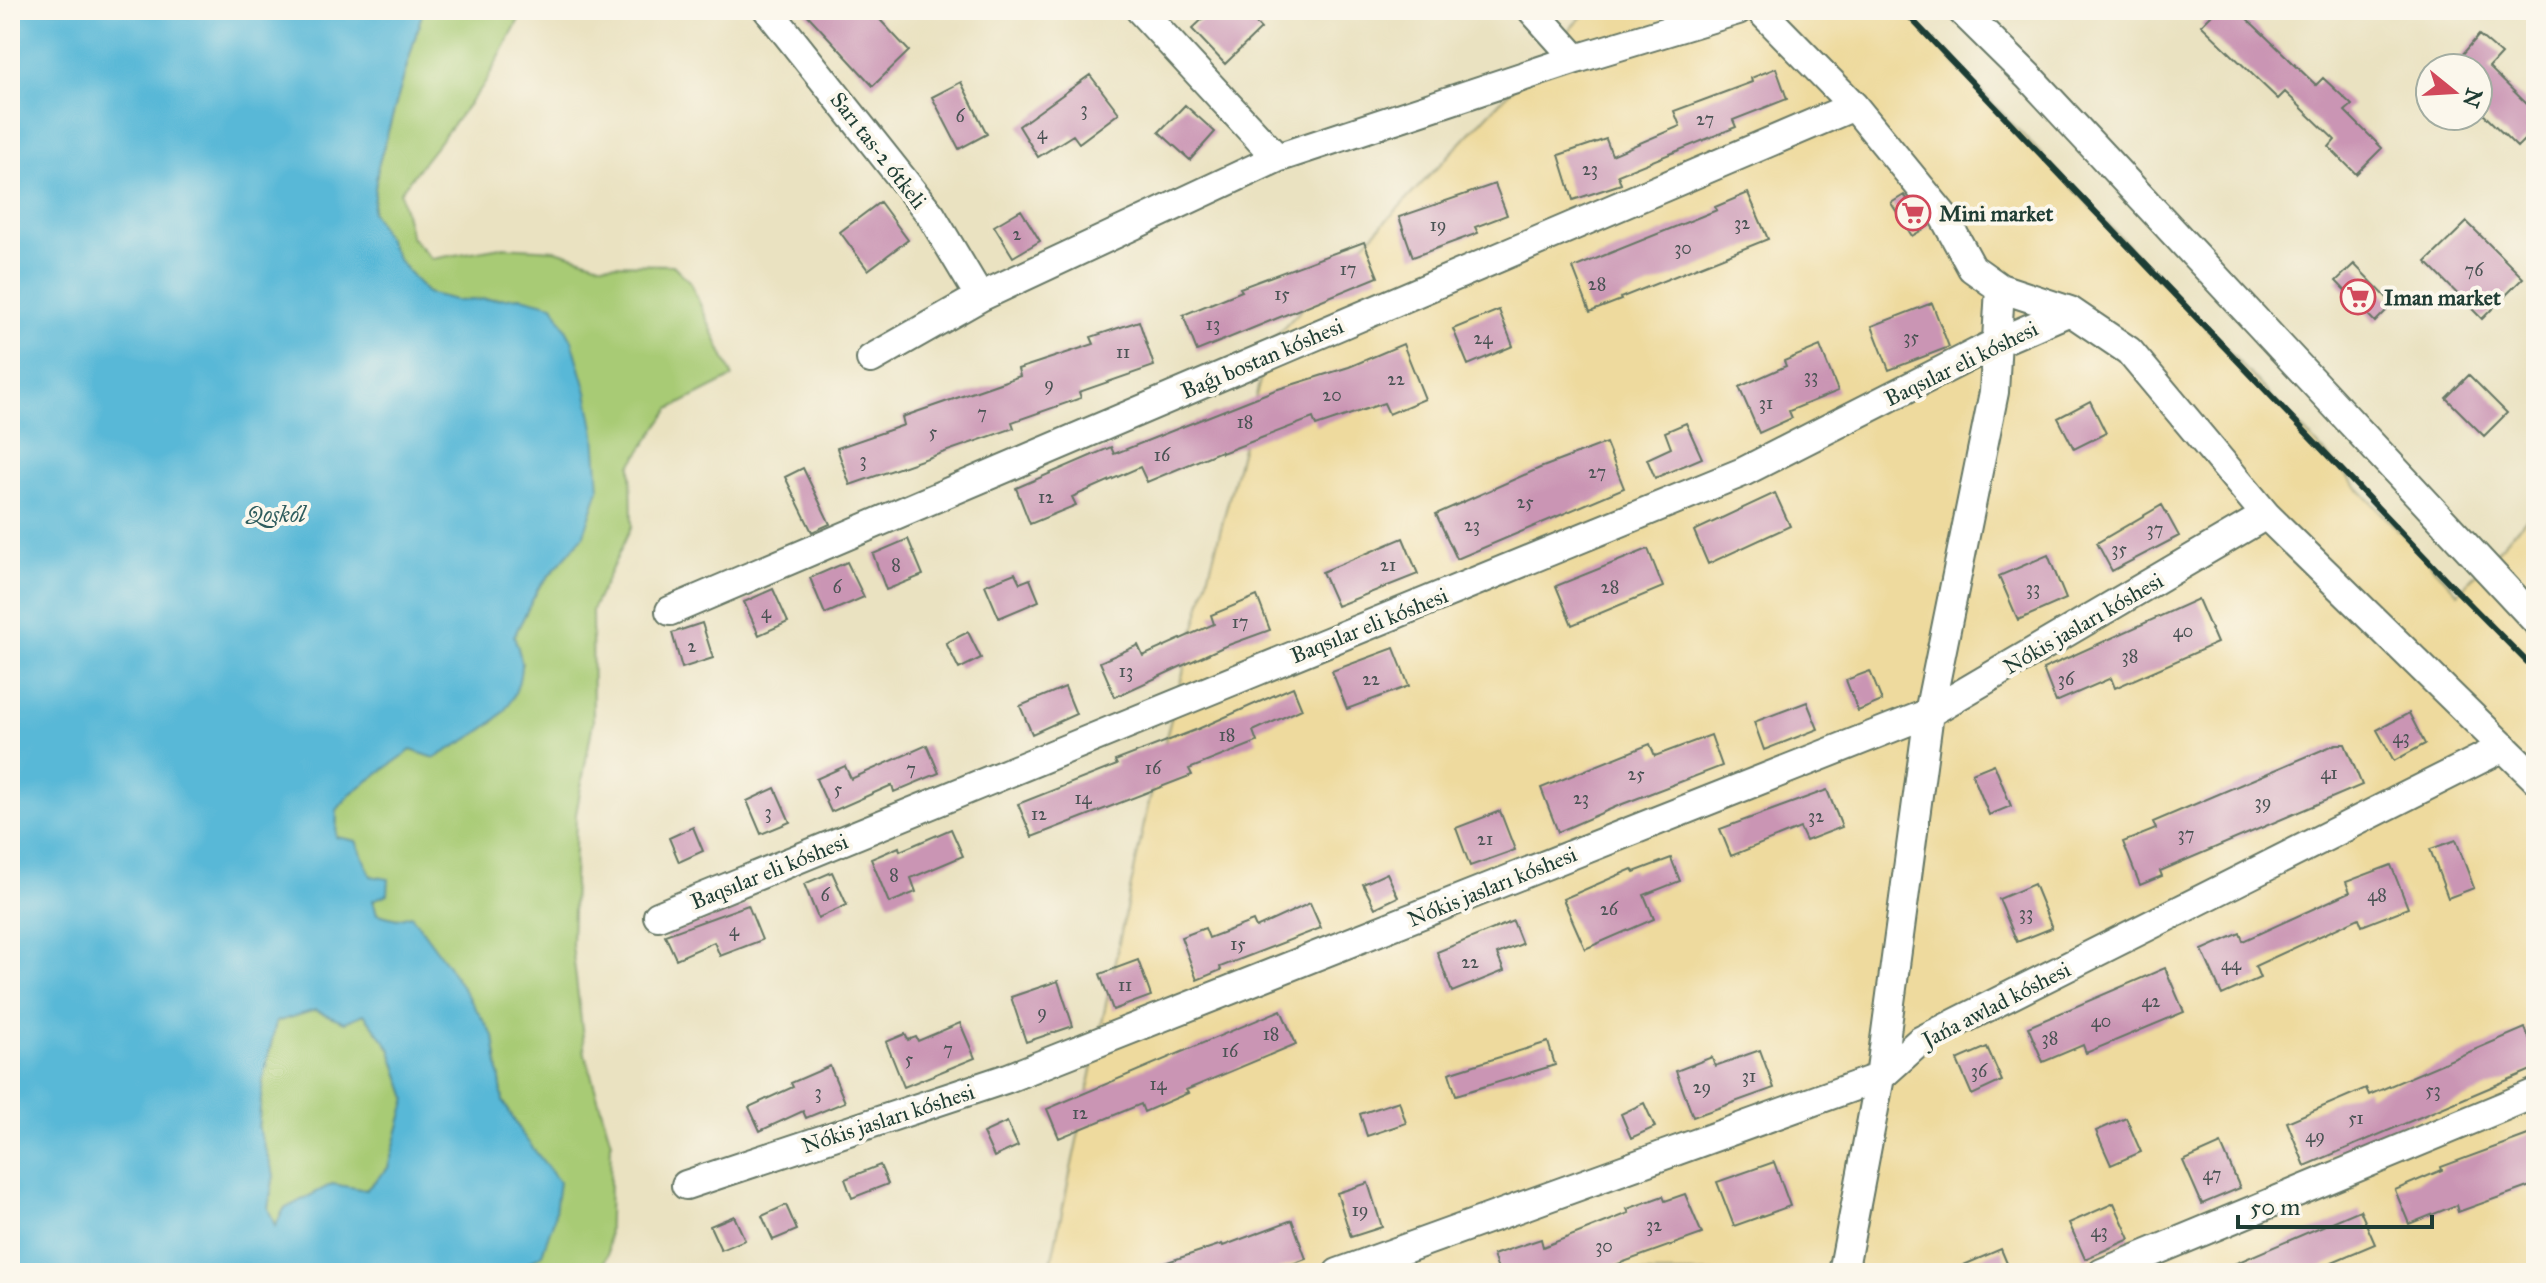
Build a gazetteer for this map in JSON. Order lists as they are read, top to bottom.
{
  "streets": {
    "street": [
      "Sarı tas-2 ótkeli",
      "Baǵı bostan kóshesi",
      "Baqsılar eli kóshesi",
      "Nókis jasları kóshesi",
      "Jańa awlad kóshesi"
    ]
  },
  "water": ["Qoskól"],
  "places": {
    "supermarket": ["Mini market", "Iman market"]
  },
  "house_numbers": [
    "3",
    "6",
    "27",
    "4",
    "23",
    "32",
    "19",
    "2",
    "30",
    "17",
    "76",
    "28",
    "15",
    "13",
    "35",
    "24",
    "11",
    "33",
    "22",
    "9",
    "20",
    "31",
    "7",
    "18",
    "5",
    "16",
    "3",
    "27",
    "12",
    "25",
    "23",
    "37",
    "35",
    "8",
    "21",
    "6",
    "28",
    "33",
    "4",
    "17",
    "40",
    "2",
    "38",
    "13",
    "22",
    "36",
    "18",
    "43",
    "16",
    "7",
    "41",
    "25",
    "5",
    "14",
    "23",
    "39",
    "3",
    "12",
    "32",
    "37",
    "21",
    "8",
    "6",
    "48",
    "26",
    "33",
    "4",
    "15",
    "22",
    "44",
    "11",
    "42",
    "9",
    "40",
    "18",
    "38",
    "7",
    "16",
    "5",
    "36",
    "31",
    "14",
    "29",
    "53",
    "3",
    "12",
    "51",
    "49",
    "47",
    "19",
    "32",
    "43",
    "30"
  ],
  "scale_bar": "50 m",
  "north": "right"
}
